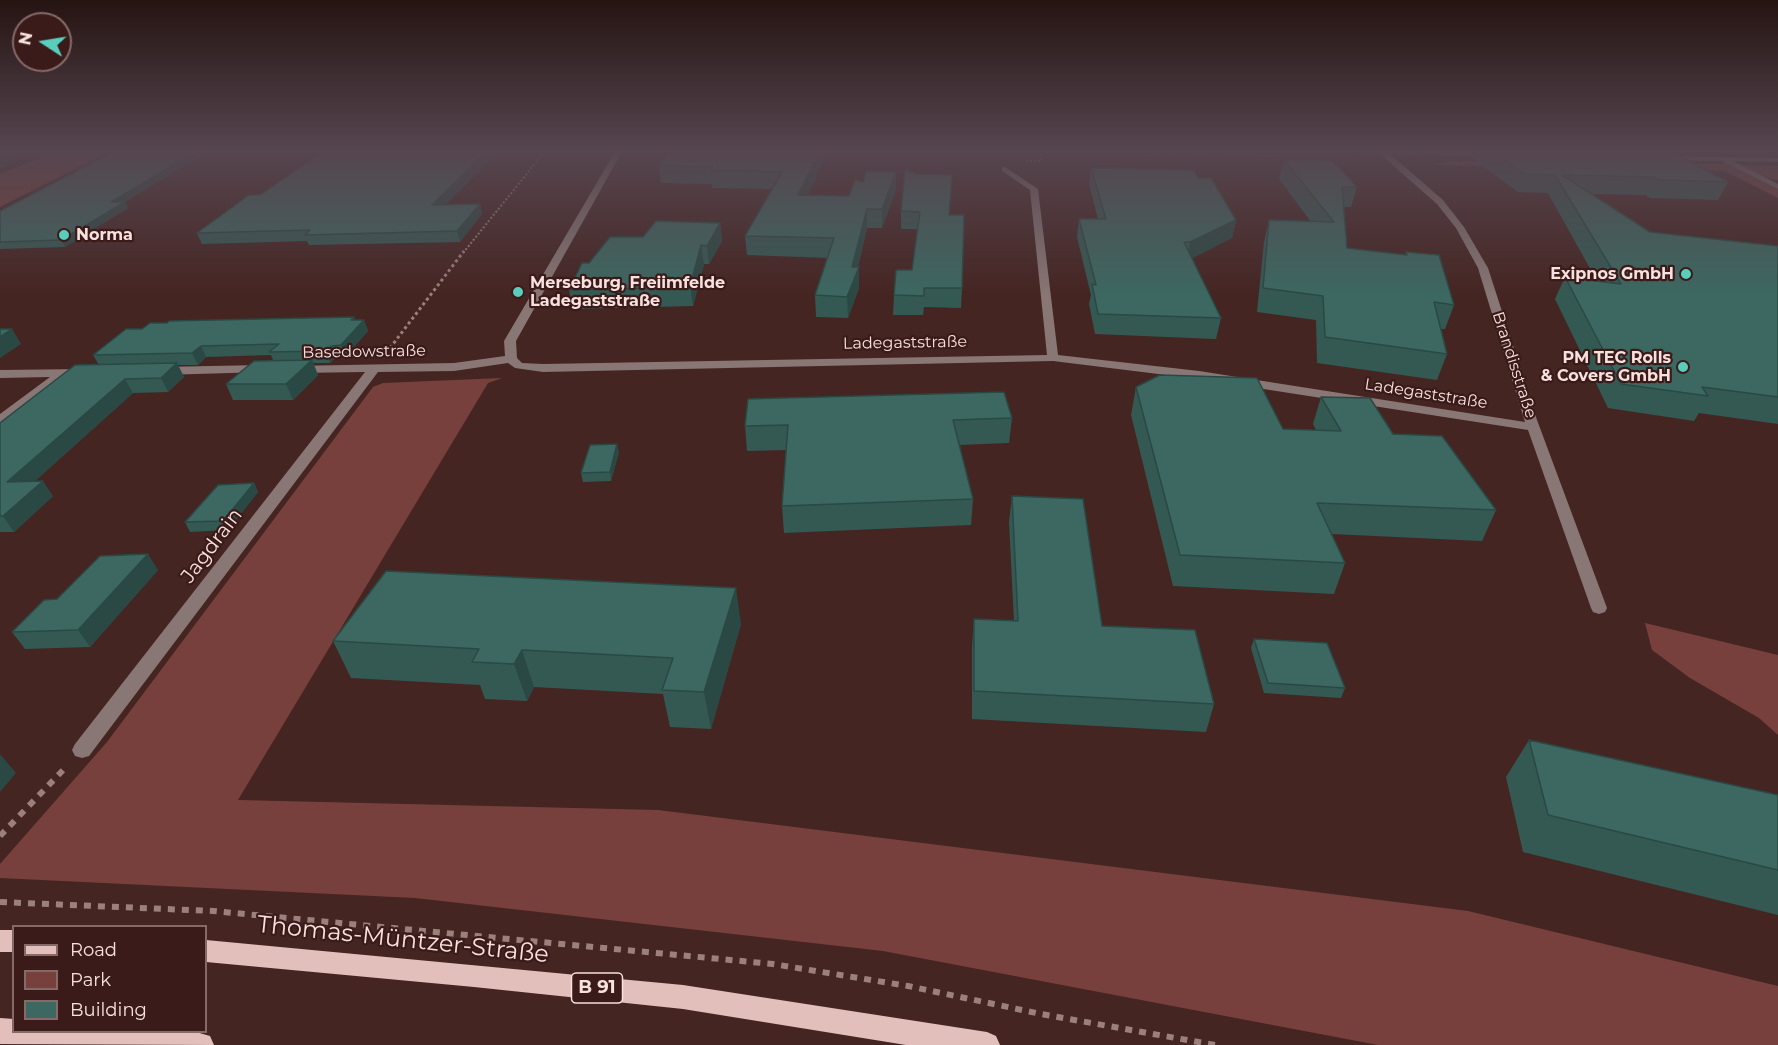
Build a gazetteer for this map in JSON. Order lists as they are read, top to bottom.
{
  "streets": {
    "main road": ["Thomas-Müntzer-Straße", "B 91"],
    "street": [
      "Ladegaststraße",
      "Basedowstraße",
      "Brandisstraße",
      "Jagdrain"
    ]
  },
  "crossings": [
    ["Ladegaststraße", "Basedowstraße"],
    ["Ladegaststraße", "Brandisstraße"],
    ["Basedowstraße", "Jagdrain"]
  ],
  "places": [
    "Norma",
    "Exipnos GmbH",
    "Merseburg, Freiimfelde Ladegaststraße",
    "PM TEC Rolls & Covers GmbH"
  ],
  "legend": ["Road", "Park", "Building"],
  "north": "left"
}
